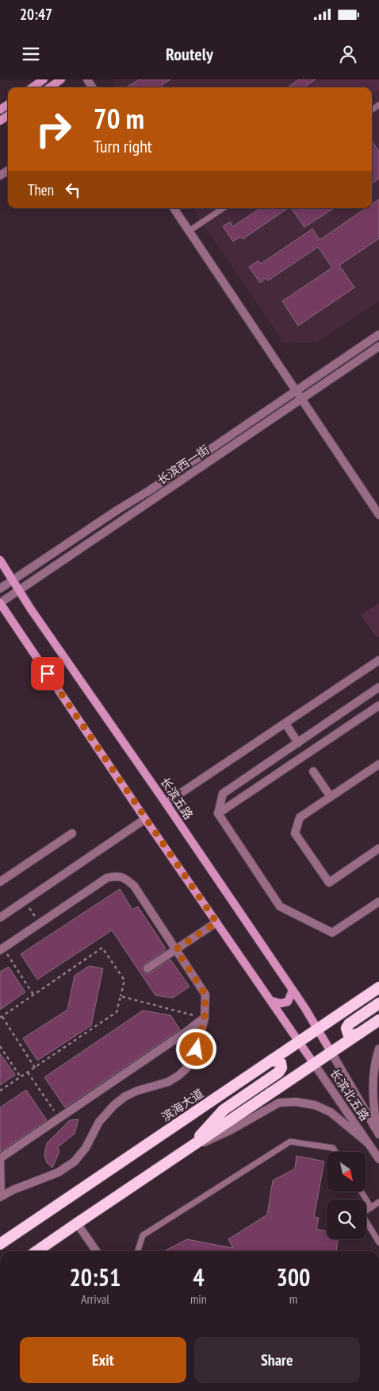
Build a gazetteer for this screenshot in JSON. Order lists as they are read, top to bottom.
{
  "streets": {
    "highway": ["滨海大道"],
    "main road": ["长滨五路"],
    "street": ["长滨西一街", "长滨北五路"]
  },
  "crossings": [
    ["长滨西一街", "长滨五路"],
    ["长滨五路", "长滨北五路"],
    ["长滨五路", "滨海大道"]
  ],
  "north": "bottom right",
  "page": {
    "status": "20:47",
    "header": "Routely",
    "turn": ["70 m", "Turn right"],
    "then": "Then",
    "eta": [
      "20:51",
      "Arrival",
      "4",
      "min",
      "300",
      "m"
    ],
    "buttons": ["Exit", "Share"]
  }
}
